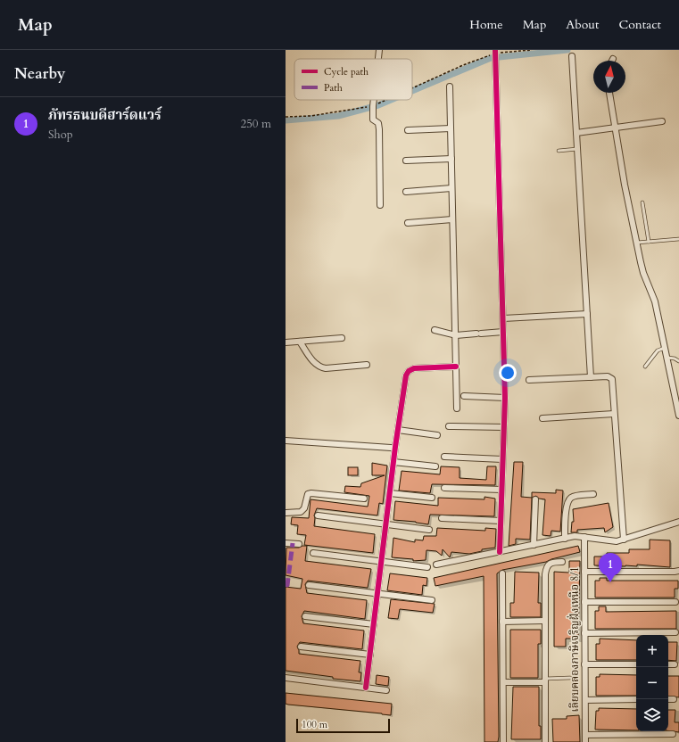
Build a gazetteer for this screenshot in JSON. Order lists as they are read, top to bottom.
{
  "streets": {
    "street": ["เลียบคลองภาษีเจริญฝั่งเหนือ 8/1"]
  },
  "legend": ["Cycle path", "Path"],
  "scale_bar": "100 m",
  "north": "top",
  "page": {
    "header": "Map",
    "nav": [
      "Home",
      "Map",
      "About",
      "Contact"
    ],
    "heading": "Nearby",
    "list": [
      {
        "mark": "1",
        "name": "ภัทรธนบดีฮาร์ดแวร์",
        "note": "Shop",
        "value": "250 m"
      }
    ],
    "pins": "1",
    "map_buttons": ["+", "−"],
    "scale": "100 m"
  }
}
